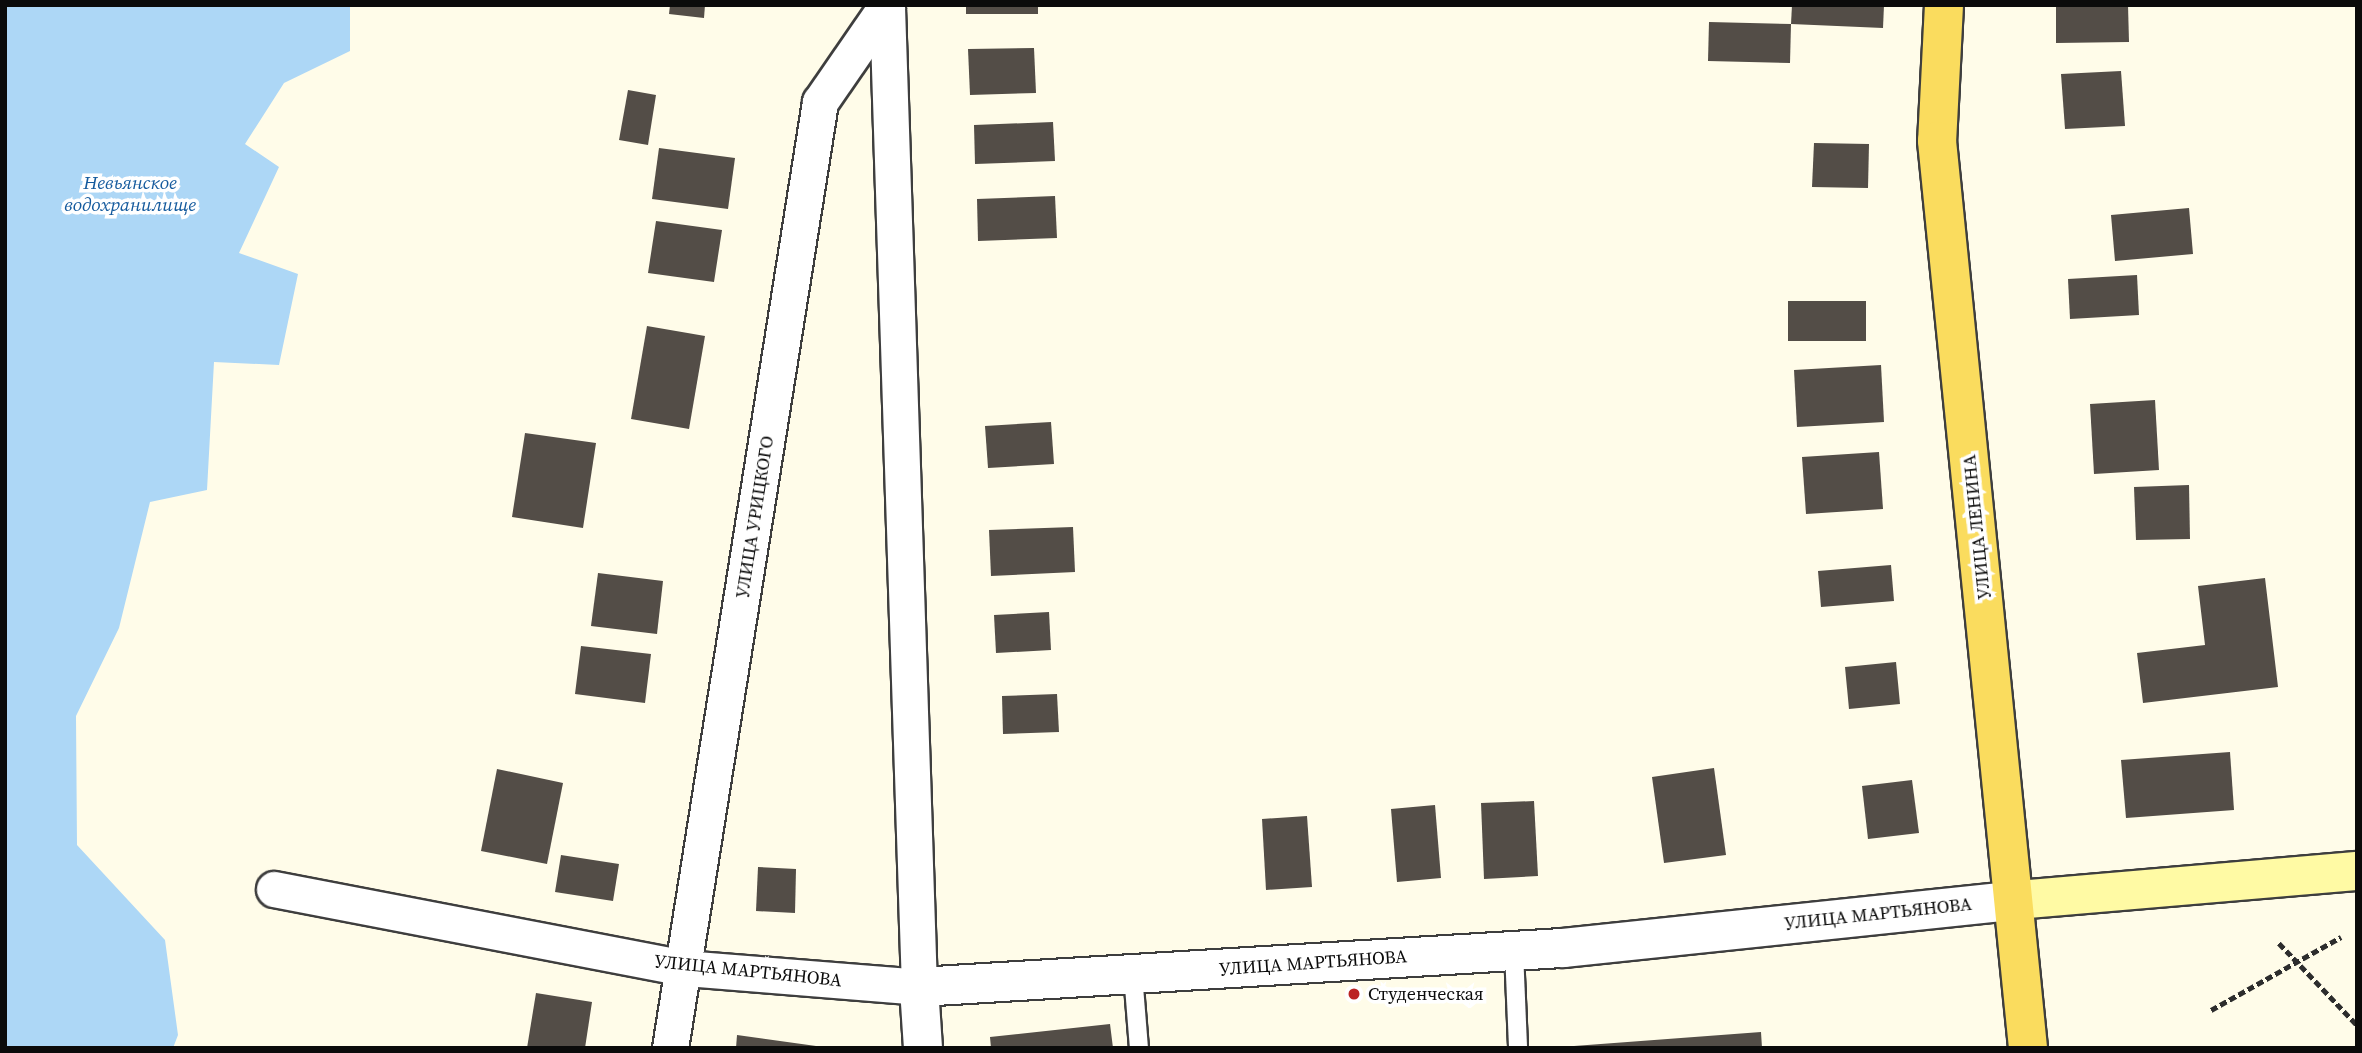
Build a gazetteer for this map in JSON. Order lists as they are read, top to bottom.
{
  "streets": {
    "main road": ["УЛИЦА ЛЕНИНА", "УЛИЦА МАРТЬЯНОВА"],
    "street": ["УЛИЦА УРИЦКОГО"]
  },
  "crossings": [
    ["УЛИЦА УРИЦКОГО", "УЛИЦА МАРТЬЯНОВА"],
    ["УЛИЦА ЛЕНИНА", "УЛИЦА МАРТЬЯНОВА"]
  ],
  "water": ["Невьянское водохранилище"],
  "places": ["Студенческая"]
}
